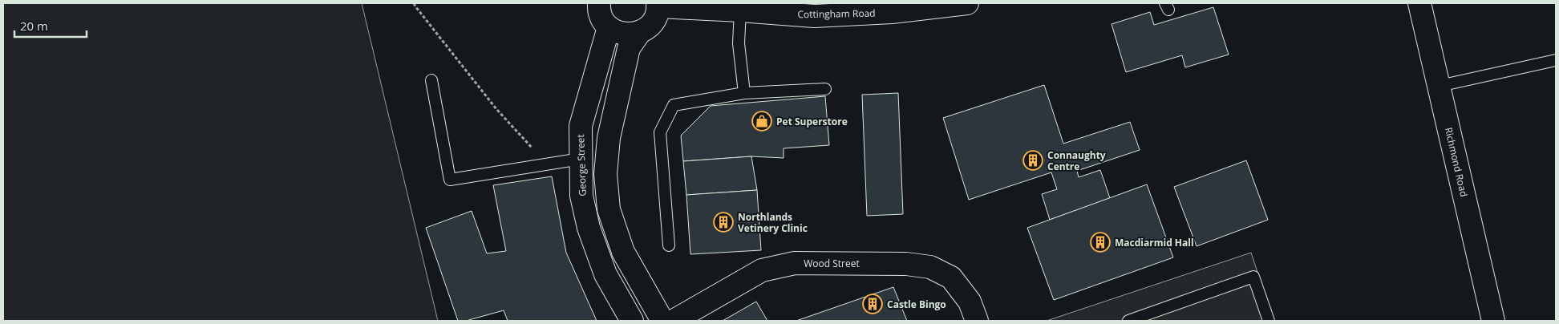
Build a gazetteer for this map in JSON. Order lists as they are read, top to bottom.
{
  "streets": {
    "street": [
      "Cottingham Road",
      "Richmond Road",
      "George Street",
      "Wood Street"
    ]
  },
  "places": {
    "shop": ["Pet Superstore"],
    "building": [
      "Connaughty Centre",
      "Northlands Vetinery Clinic",
      "Macdiarmid Hall",
      "Castle Bingo"
    ]
  },
  "scale_bar": "20 m"
}
